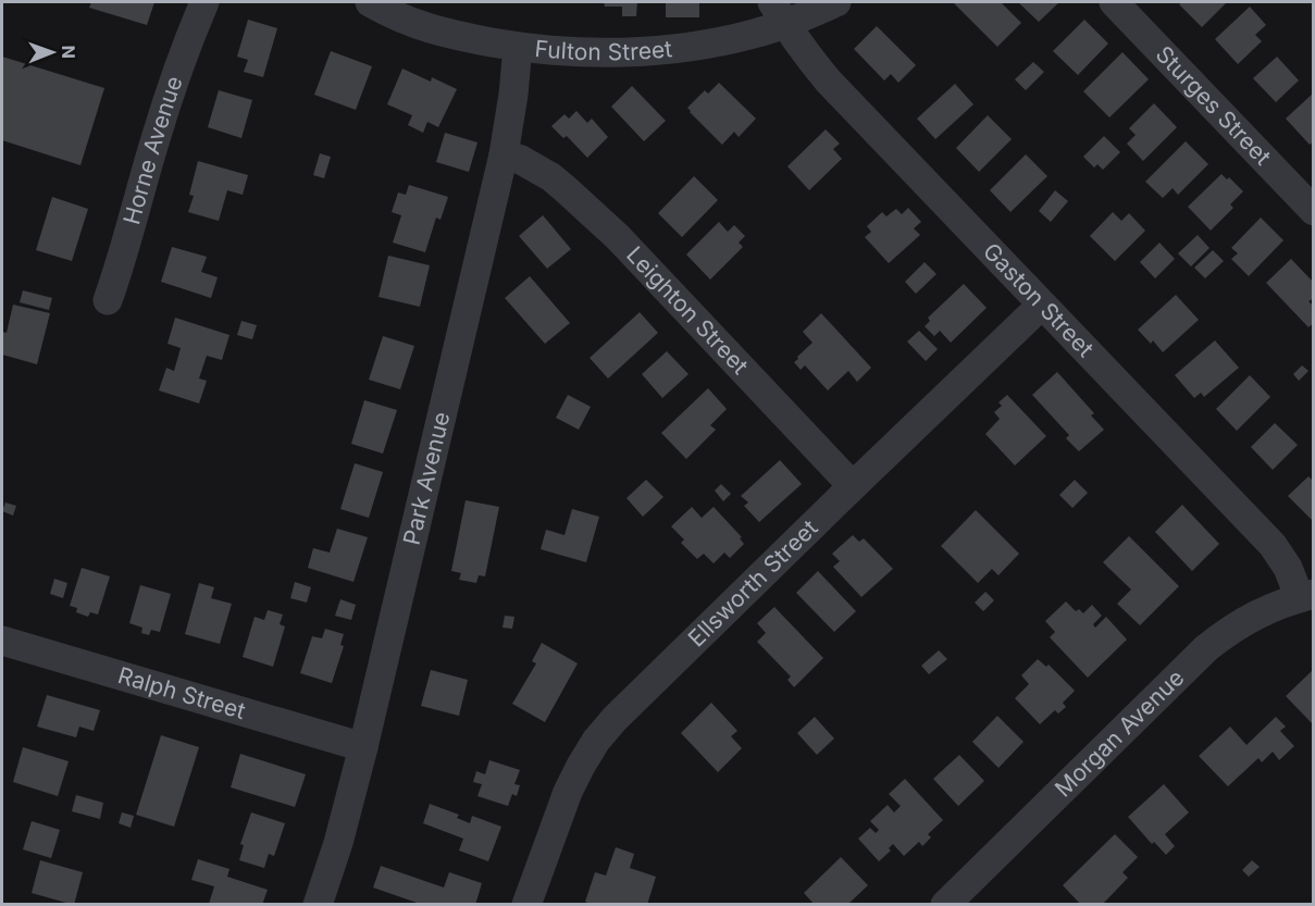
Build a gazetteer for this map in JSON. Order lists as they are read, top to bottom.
{
  "streets": {
    "street": [
      "Fulton Street",
      "Sturges Street",
      "Horne Avenue",
      "Gaston Street",
      "Leighton Street",
      "Park Avenue",
      "Ellsworth Street",
      "Ralph Street",
      "Morgan Avenue"
    ]
  },
  "crossings": [
    ["Fulton Street", "Gaston Street"],
    ["Fulton Street", "Park Avenue"],
    ["Gaston Street", "Ellsworth Street"],
    ["Gaston Street", "Morgan Avenue"],
    ["Leighton Street", "Park Avenue"],
    ["Leighton Street", "Ellsworth Street"],
    ["Park Avenue", "Ralph Street"]
  ],
  "north": "right"
}
